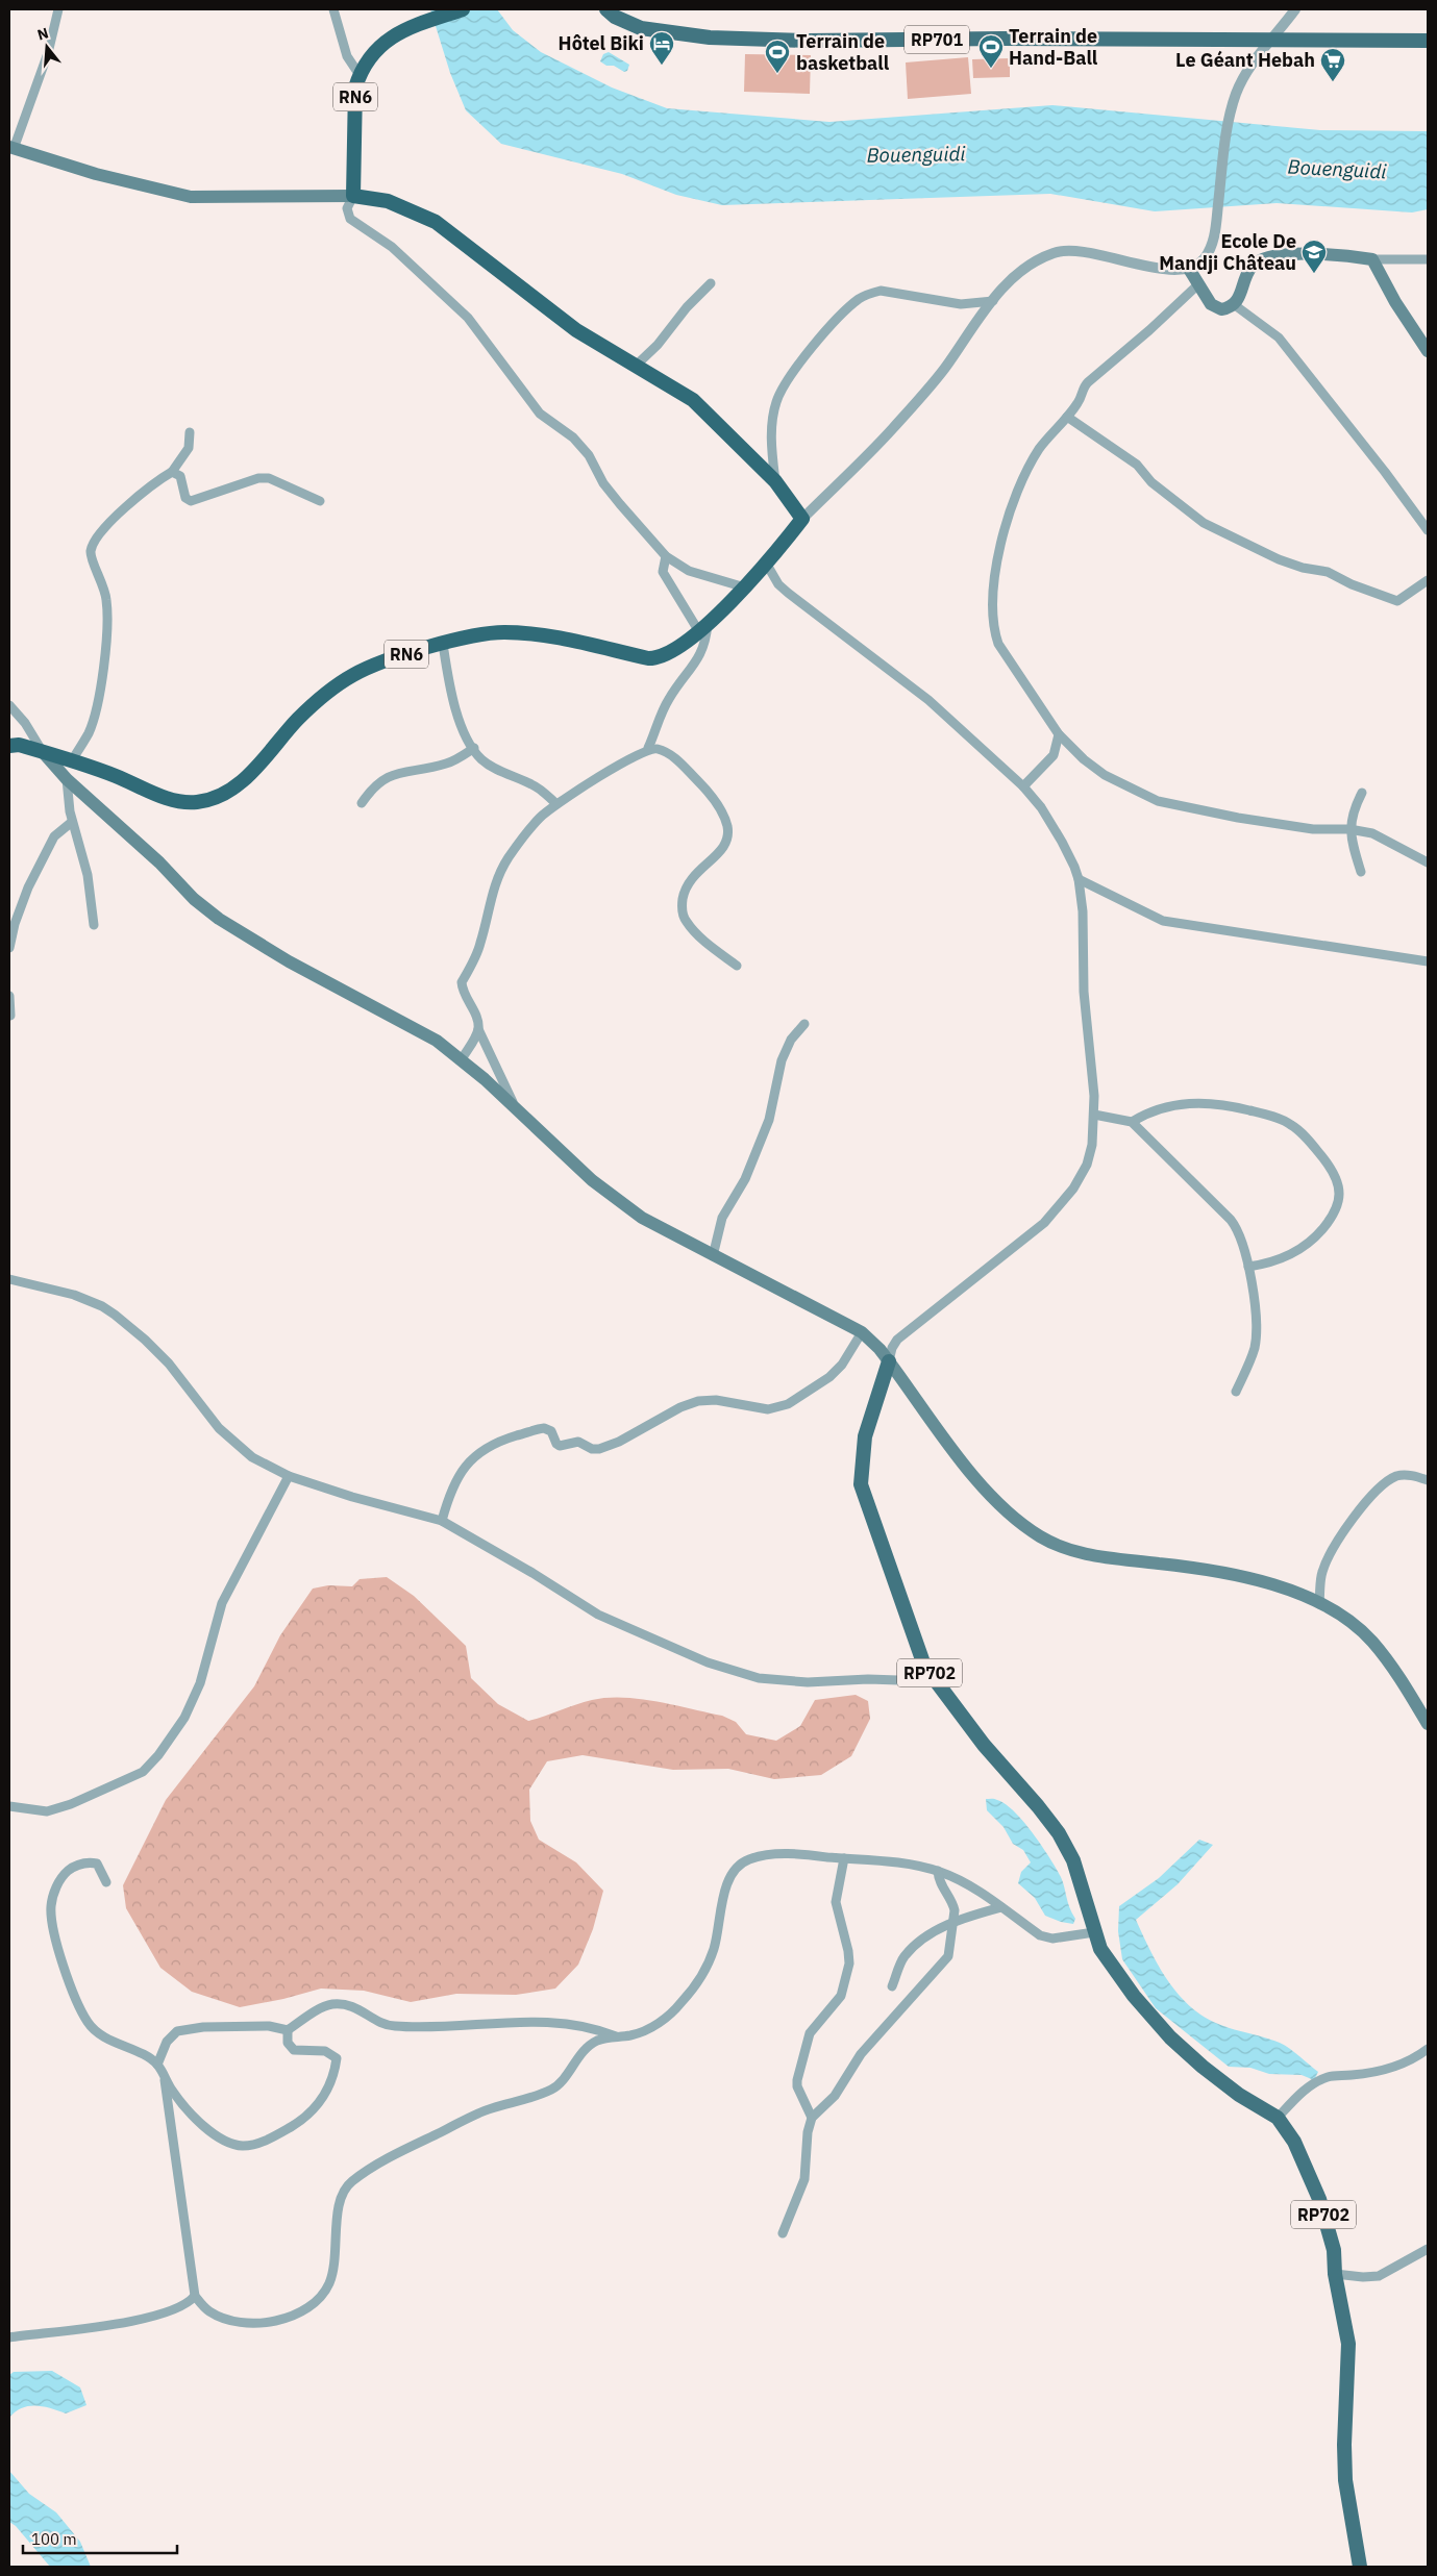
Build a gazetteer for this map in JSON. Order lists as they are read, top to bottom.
{
  "streets": {
    "highway": ["RN6"],
    "main road": ["RP701", "RP702"]
  },
  "water": ["Bouenguidi"],
  "places": {
    "hotel": ["Hôtel Biki"],
    "sports": ["Terrain de Hand-Ball", "Terrain de basketball"],
    "supermarket": ["Le Géant Hebah"],
    "school or university": ["Ecole De Mandji Château"]
  },
  "scale_bar": "100 m",
  "north": "top"
}
